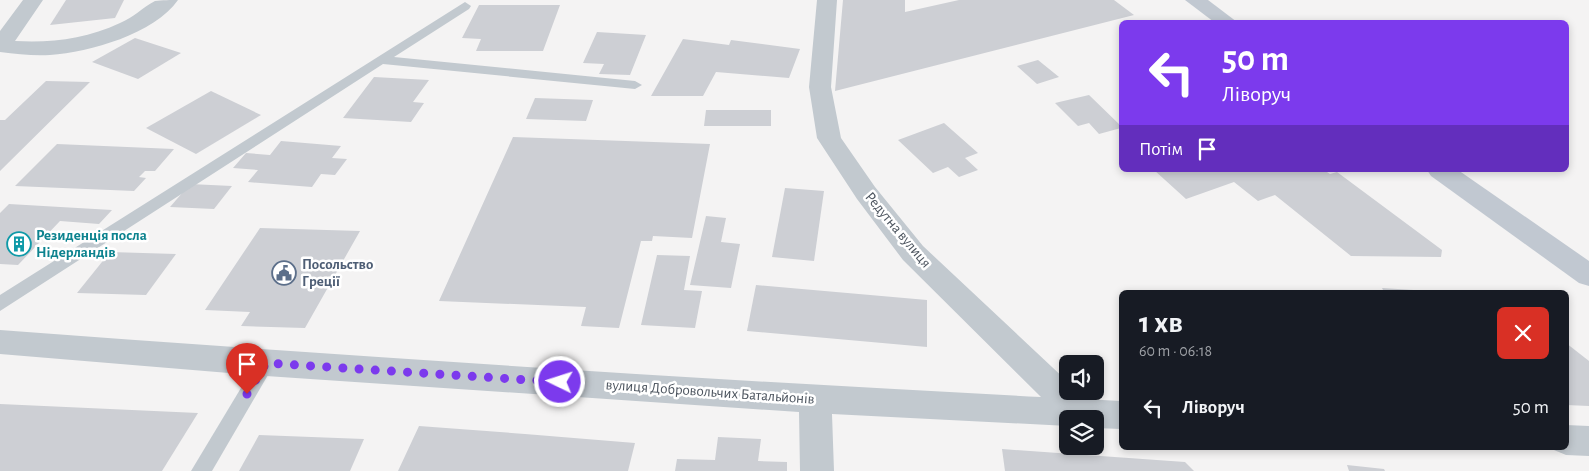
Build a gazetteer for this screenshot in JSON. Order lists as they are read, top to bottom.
{
  "streets": {
    "street": ["Редутна вулиця", "вулиця Добровольчих Батальйонів"]
  },
  "places": {
    "building": ["Резиденція посла Нідерландів"],
    "public building": ["Посольство Греції"]
  },
  "page": {
    "turn": ["50 m", "Ліворуч"],
    "then": "Потім",
    "heading": ["1 хв", "60 m · 06:18"],
    "list": [
      {
        "name": "Ліворуч",
        "value": "50 m"
      }
    ]
  }
}
